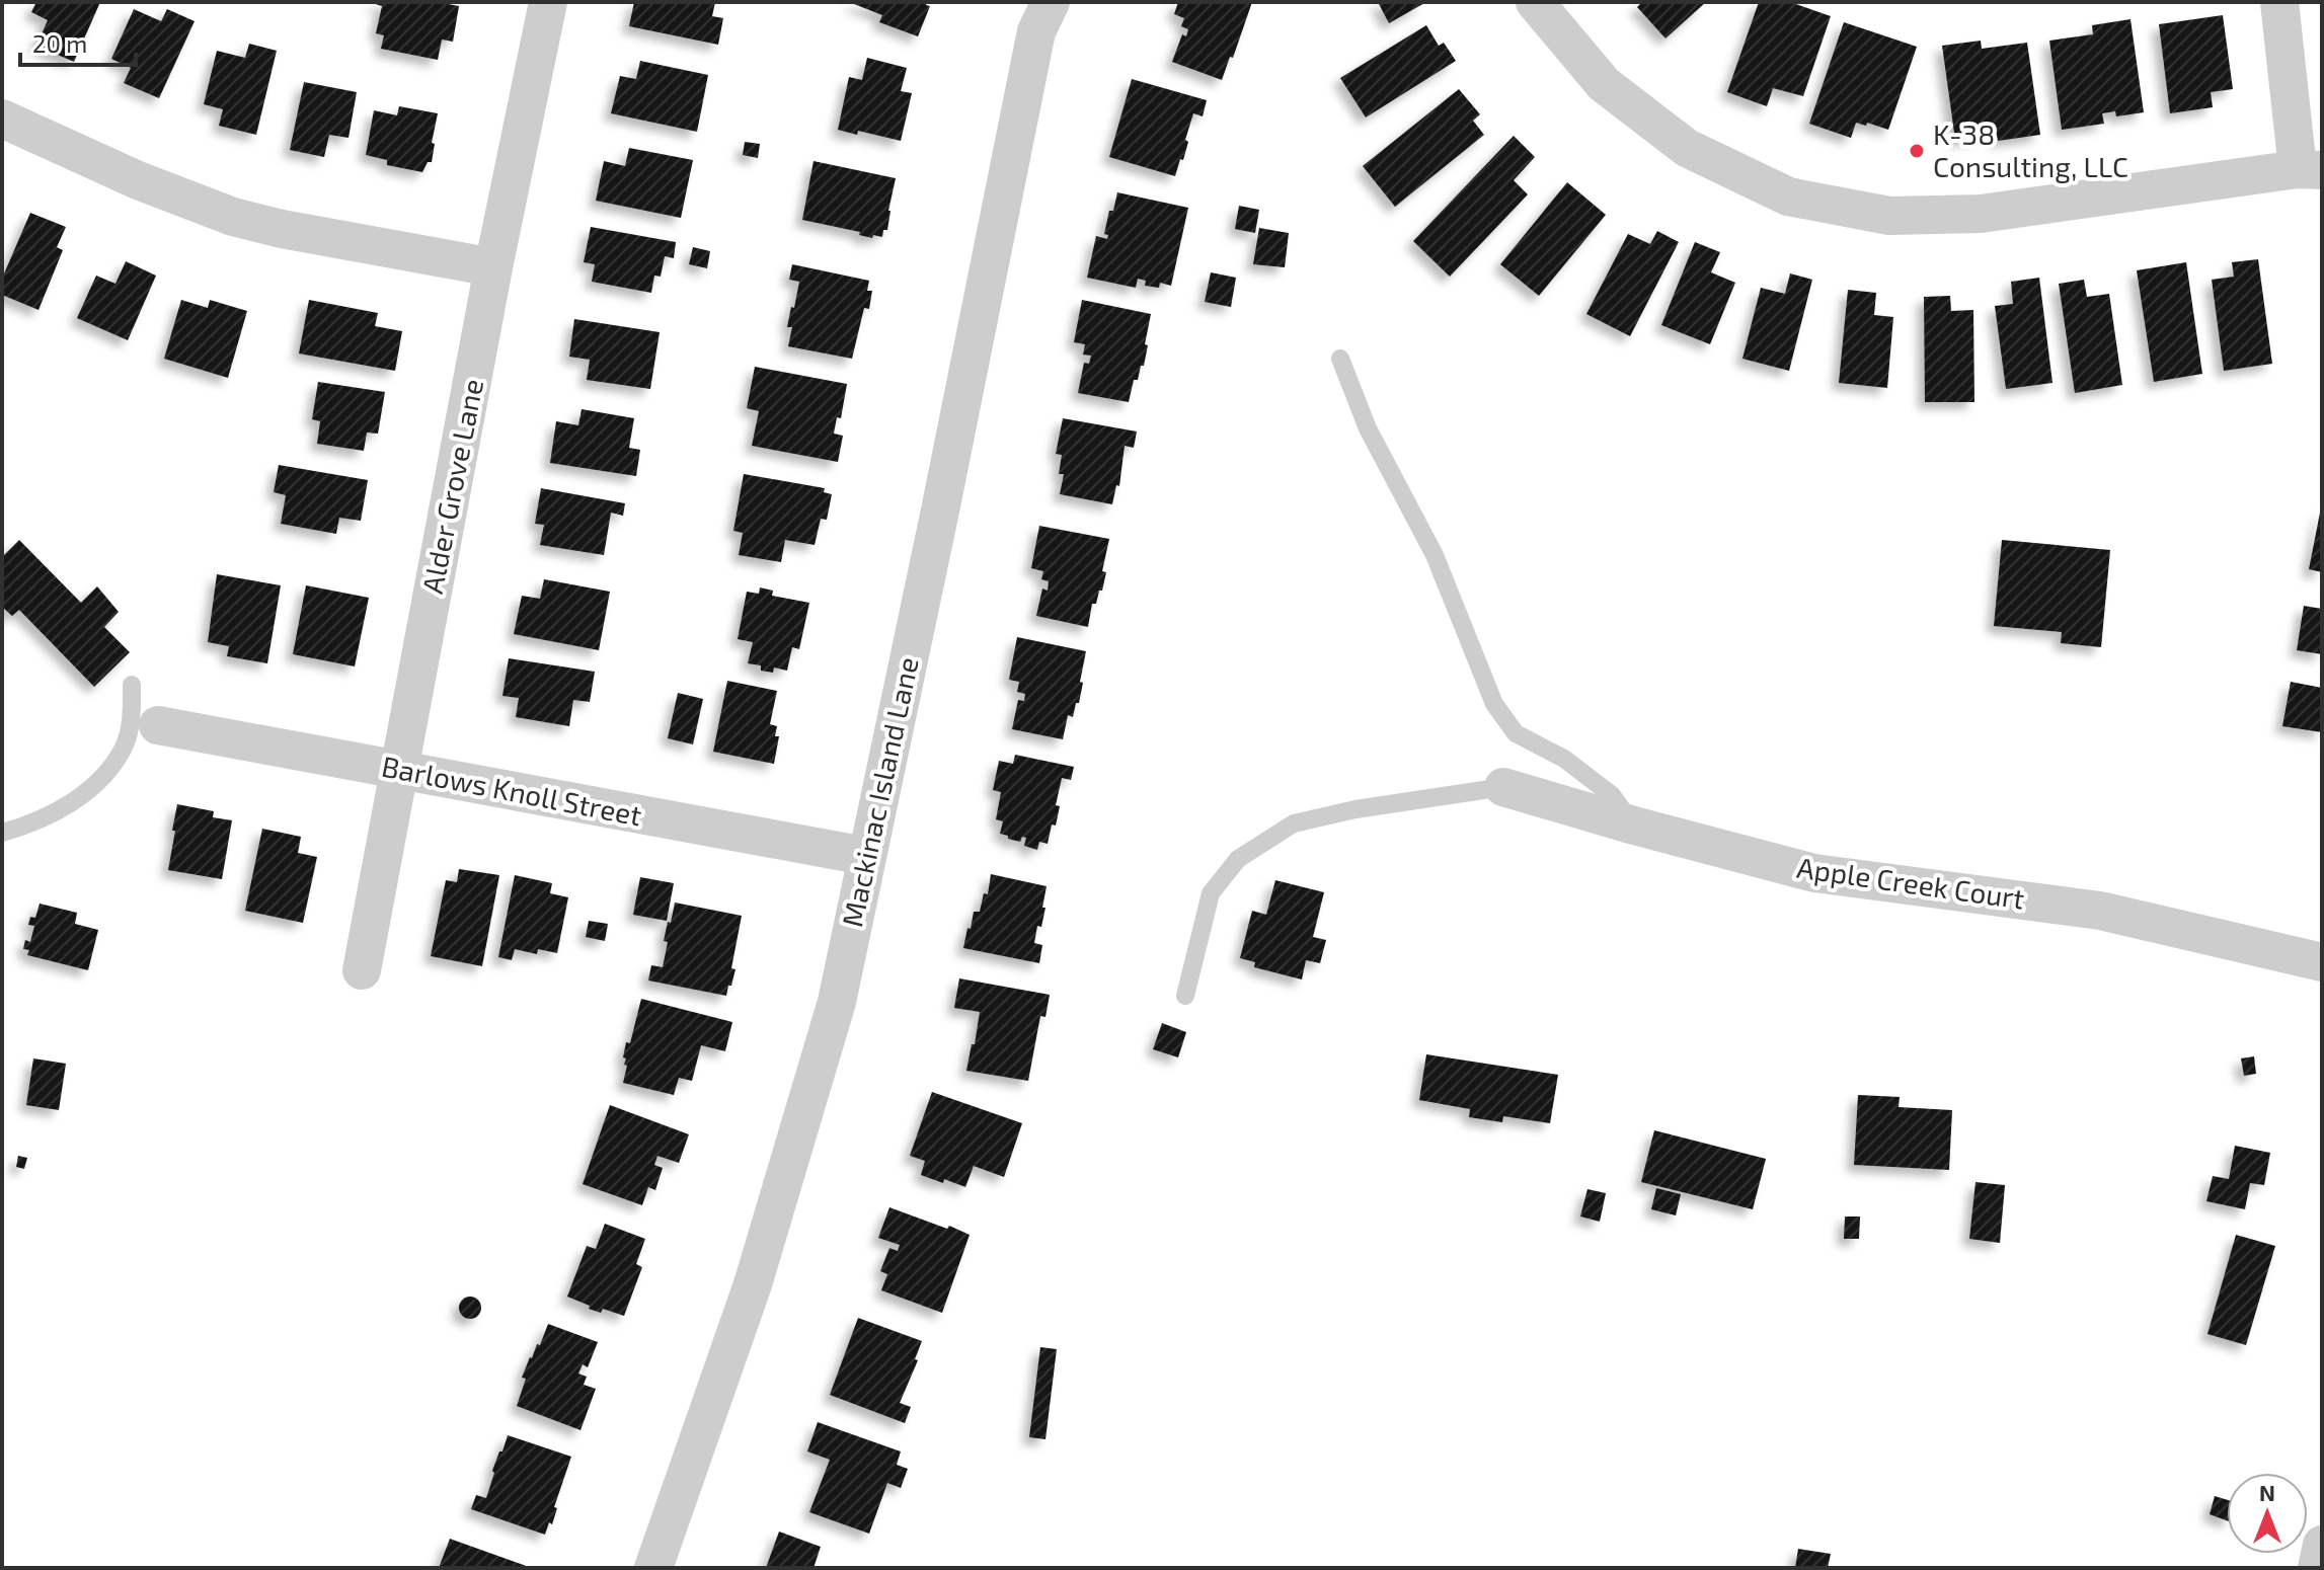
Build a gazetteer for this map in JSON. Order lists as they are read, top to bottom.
{
  "streets": {
    "street": [
      "Alder Grove Lane",
      "Barlows Knoll Street",
      "Mackinac Island Lane",
      "Apple Creek Court"
    ]
  },
  "crossings": [
    ["Alder Grove Lane", "Barlows Knoll Street"],
    ["Barlows Knoll Street", "Mackinac Island Lane"]
  ],
  "places": ["K-38 Consulting, LLC"],
  "scale_bar": "20 m",
  "north": "top"
}
